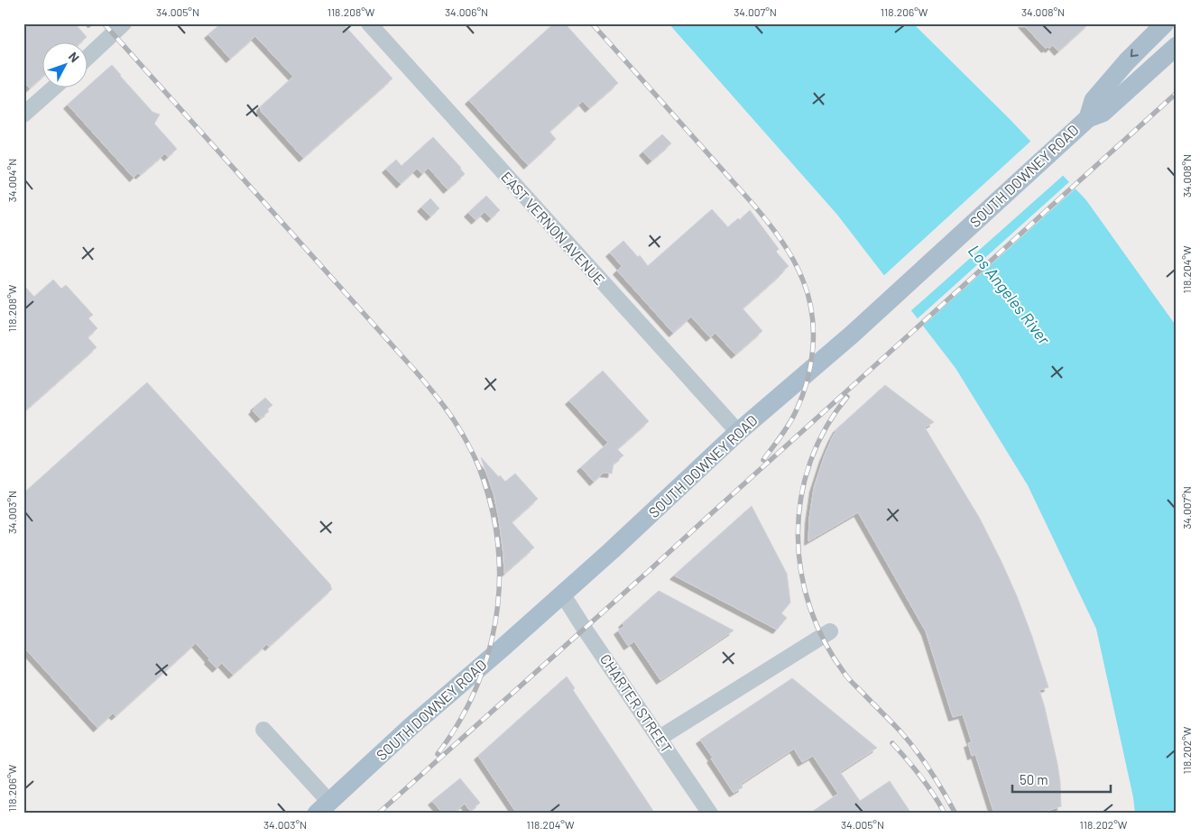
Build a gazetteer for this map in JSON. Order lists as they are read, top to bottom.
{
  "streets": {
    "main road": ["SOUTH DOWNEY ROAD"],
    "street": ["EAST VERNON AVENUE", "CHARTER STREET"]
  },
  "crossings": [
    ["SOUTH DOWNEY ROAD", "EAST VERNON AVENUE"],
    ["SOUTH DOWNEY ROAD", "CHARTER STREET"]
  ],
  "water": ["Los Angeles River"],
  "scale_bar": "50 m",
  "north": "top right",
  "coordinates": [
    "34.005°N",
    "118.208°W",
    "34.006°N",
    "34.007°N",
    "118.206°W",
    "34.008°N",
    "34.004°N",
    "118.204°W",
    "34.003°N",
    "118.202°W"
  ]
}
